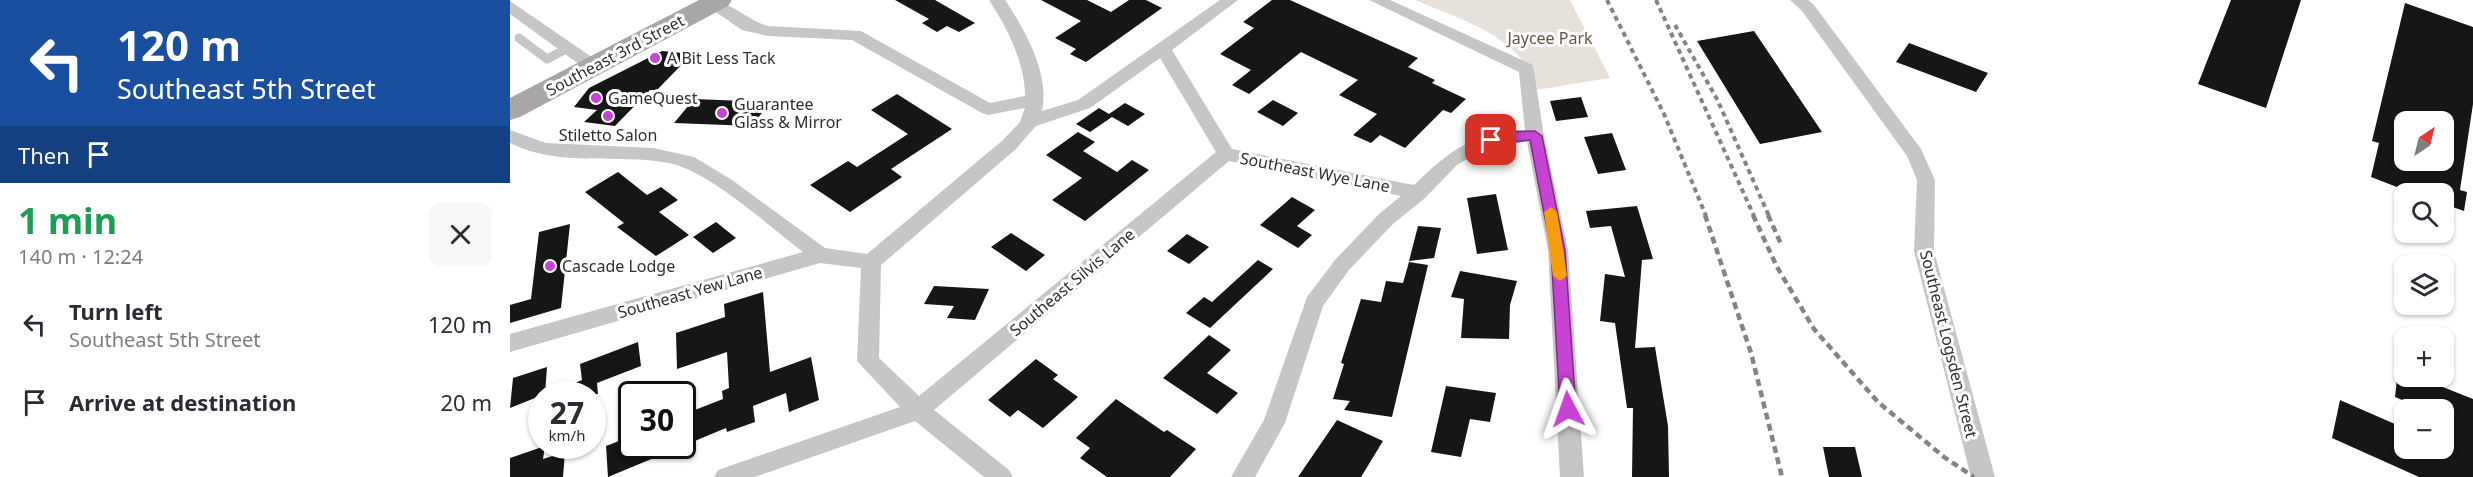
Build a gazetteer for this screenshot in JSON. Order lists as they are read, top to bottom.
{
  "streets": {
    "main road": ["Southeast 3rd Street"],
    "street": [
      "Southeast Wye Lane",
      "Southeast Silvis Lane",
      "Southeast Yew Lane",
      "Southeast Logsden Street"
    ]
  },
  "crossings": [
    ["Southeast Wye Lane", "Southeast Silvis Lane"]
  ],
  "parks": ["Jaycee Park"],
  "places": [
    "A Bit Less Tack",
    "GameQuest",
    "Guarantee Glass & Mirror",
    "Stiletto Salon",
    "Cascade Lodge"
  ],
  "north": "top right",
  "page": {
    "turn": ["120 m", "Southeast 5th Street"],
    "map_buttons": ["+", "−"],
    "then": "Then",
    "heading": ["1 min", "140 m · 12:24"],
    "list": [
      {
        "name": "Turn left",
        "note": "Southeast 5th Street",
        "value": "120 m"
      },
      {
        "name": "Arrive at destination",
        "value": "20 m"
      }
    ],
    "speed": "27 km/h",
    "limit": "30"
  }
}
